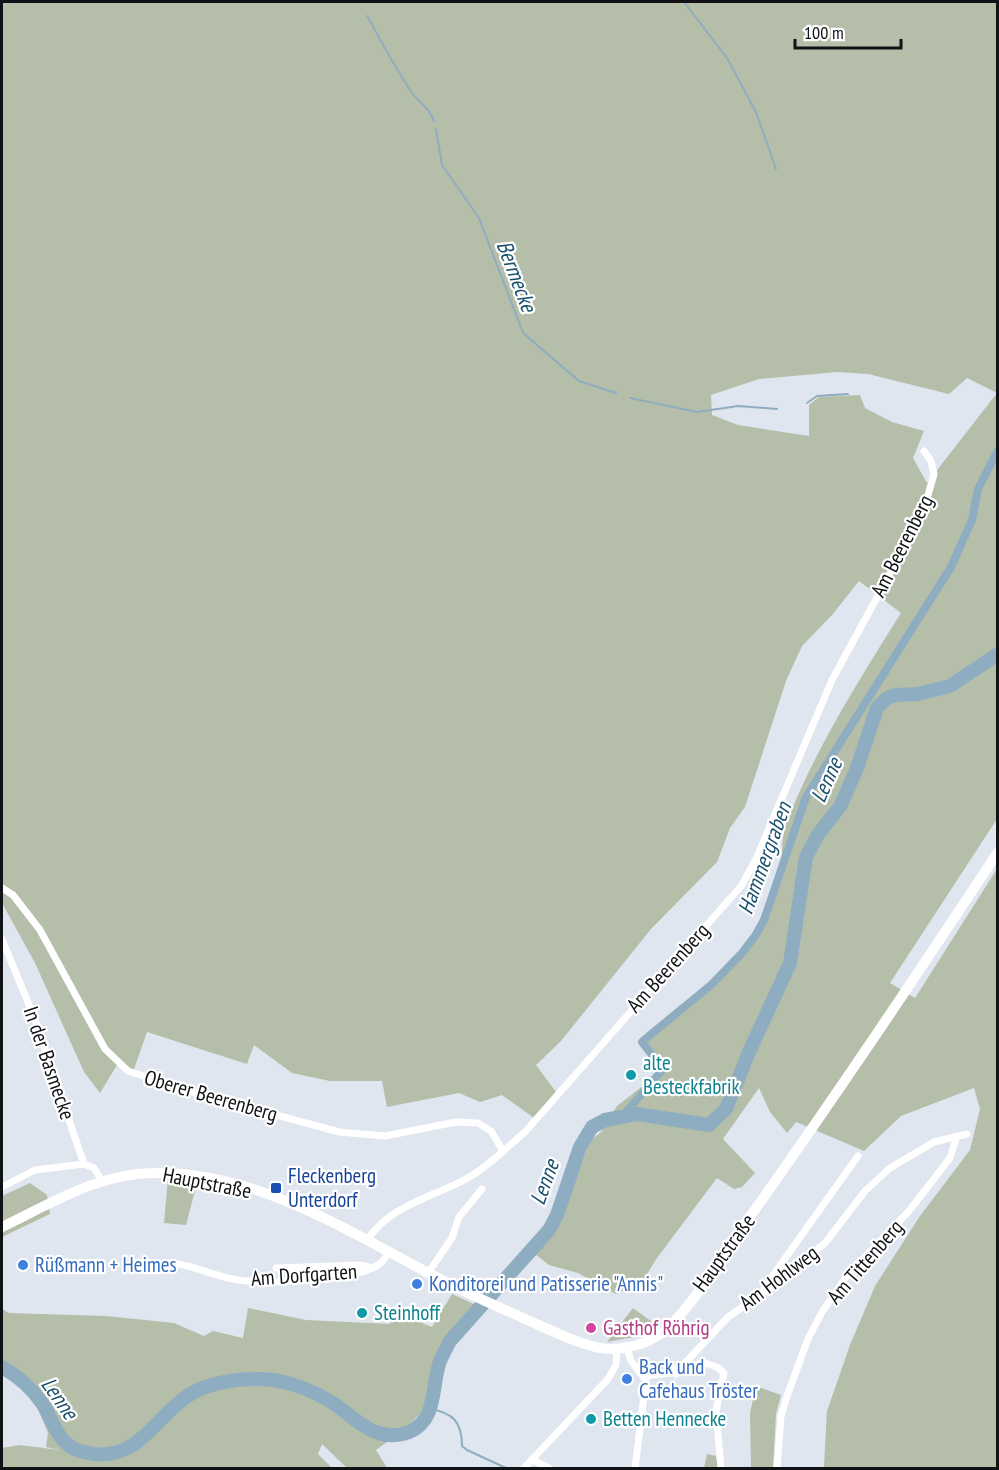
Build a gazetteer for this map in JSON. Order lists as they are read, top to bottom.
{
  "streets": {
    "main road": ["Hauptstraße"],
    "street": [
      "Am Beerenberg",
      "In der Basmecke",
      "Oberer Beerenberg",
      "Am Tittenberg",
      "Am Dorfgarten",
      "Am Hohlweg"
    ]
  },
  "crossings": [
    ["Am Beerenberg", "Oberer Beerenberg"],
    ["Am Beerenberg", "Hauptstraße"],
    ["In der Basmecke", "Hauptstraße"],
    ["Hauptstraße", "Am Dorfgarten"],
    ["Am Tittenberg", "Am Hohlweg"]
  ],
  "water": ["Bermecke", "Lenne", "Hammergraben"],
  "places": {
    "other": [
      "alte Besteckfabrik",
      "Rüßmann + Heimes",
      "Konditorei und Patisserie \"Annis\"",
      "Steinhoff",
      "Gasthof Röhrig",
      "Back und Cafehaus Tröster",
      "Betten Hennecke"
    ],
    "transit": ["Fleckenberg Unterdorf"]
  },
  "scale_bar": "100 m"
}
